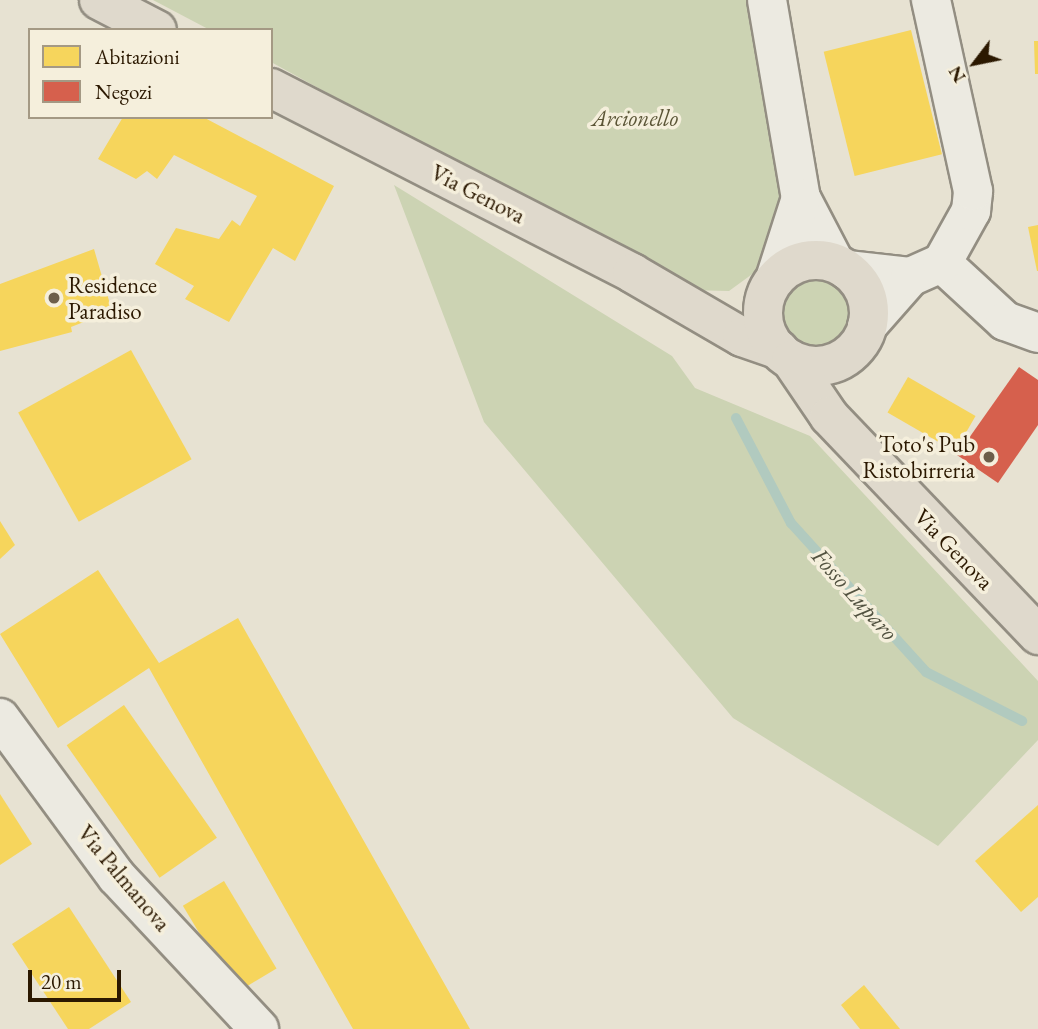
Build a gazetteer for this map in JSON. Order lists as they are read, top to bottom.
{
  "streets": {
    "main road": ["Via Genova"],
    "street": ["Via Palmanova"]
  },
  "water": ["Fosso Luparo"],
  "parks": ["Arcionello"],
  "places": ["Residence Paradiso", "Toto's Pub Ristobirreria"],
  "legend": ["Abitazioni", "Negozi"],
  "scale_bar": "20 m",
  "north": "bottom left"
}
